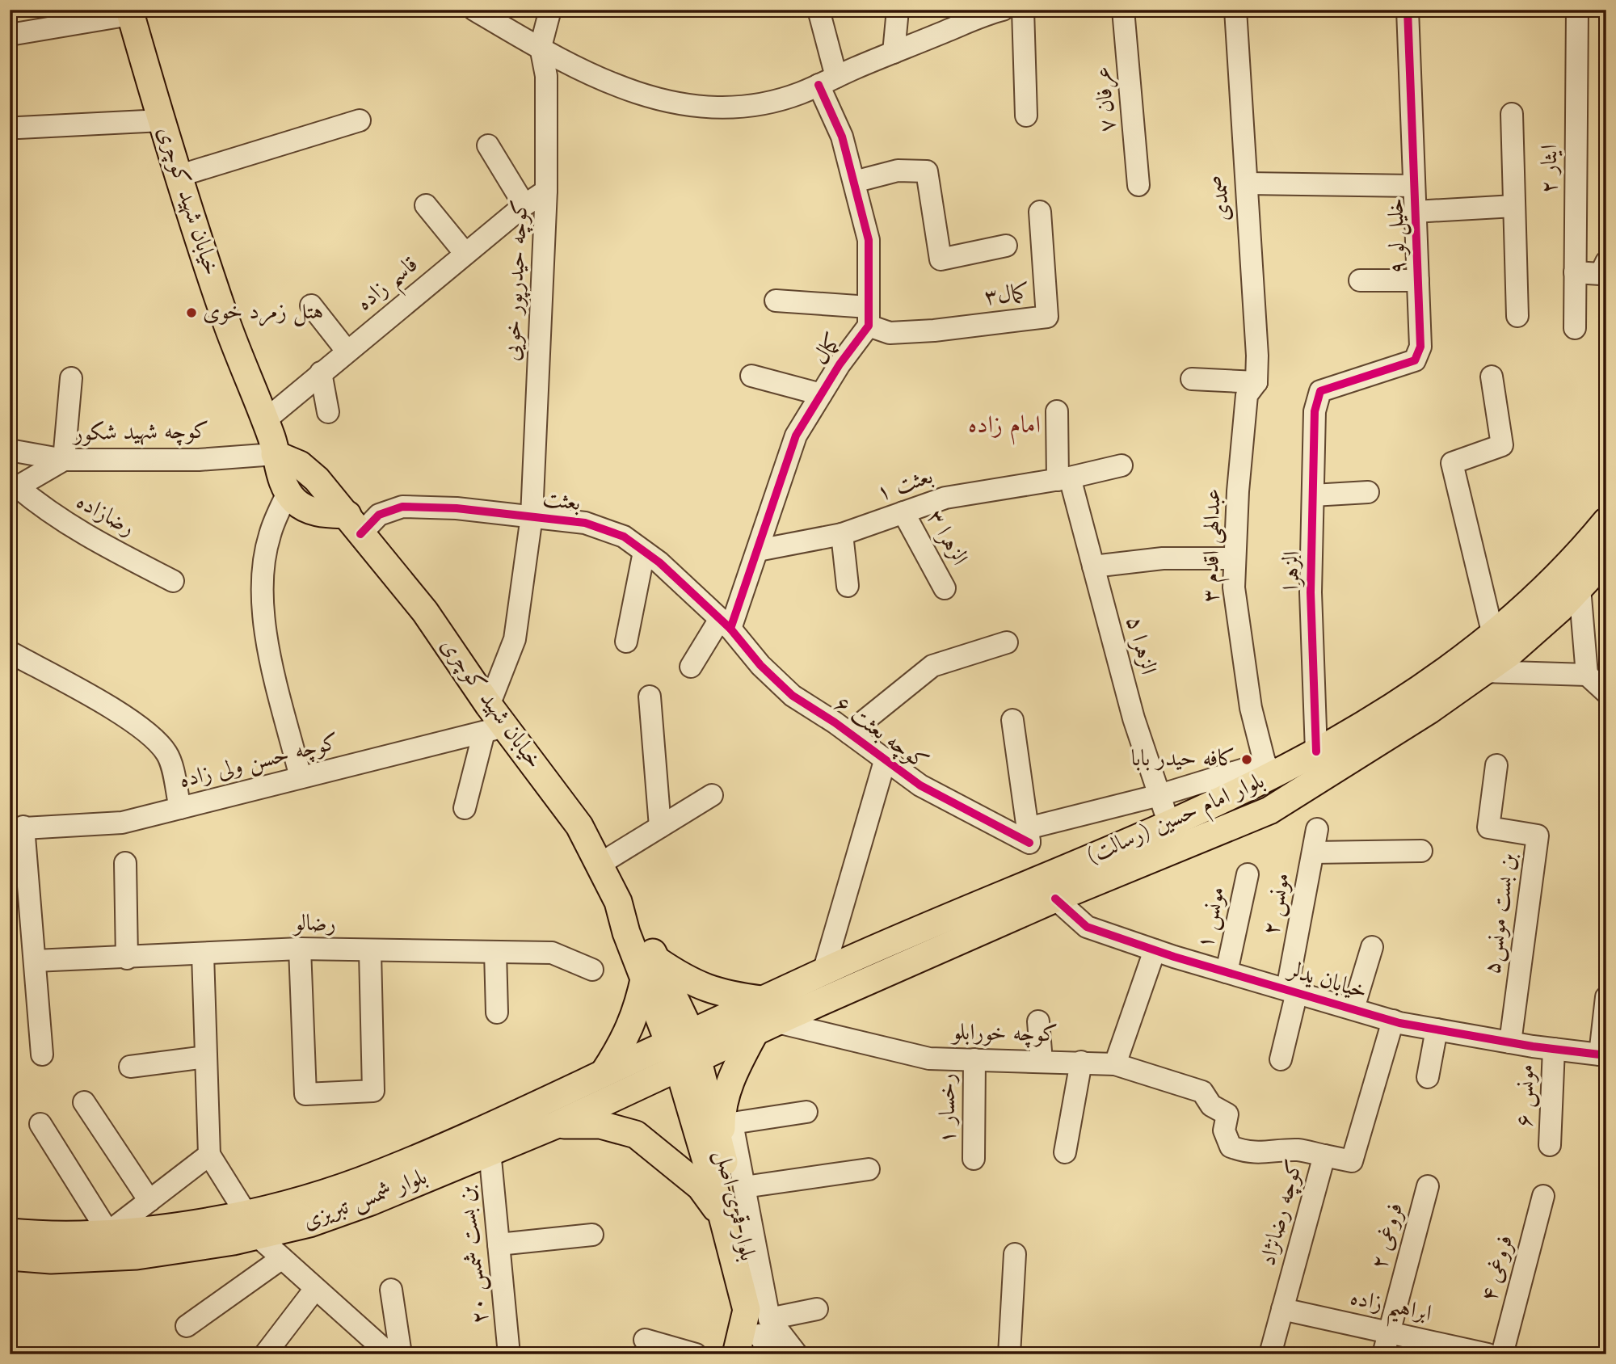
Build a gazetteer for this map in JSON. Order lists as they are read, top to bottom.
{
  "streets": {
    "main road": [
      "خیابان شهید کوچری",
      "بلوار امام حسین (رسالت)",
      "بلوار شمس تبریزی",
      "بلوار قمری اصل"
    ],
    "street": [
      "عرفان ۷",
      "ایثار ۲",
      "صمدی",
      "خلیل لو ۹",
      "کوچه حیدرپور خویی",
      "قاسم زاده",
      "کمال۳",
      "کمال",
      "کوچه شهید شکور",
      "بعثت ۱",
      "بعثت",
      "رضازاده",
      "الزهرا ۳",
      "عبدالهی اقدم ۳",
      "الزهرا",
      "الزهرا ۵",
      "کوچه بعثت ۶",
      "کوچه حسن ولی زاده",
      "مونس ۲",
      "بن بست مونس۵",
      "مونس ۱",
      "رضالو",
      "خیابان یدلر",
      "کوچه خورابلو",
      "مونس ۶",
      "رخسار ۱",
      "کوچه رضانژاد",
      "فروغی ۲",
      "بن بست شمس ۲۰",
      "فروغی ۴",
      "ابراهیم زاده"
    ]
  },
  "crossings": [
    ["صمدی", "عبدالهی اقدم ۳"],
    ["خیابان شهید کوچری", "کوچه حیدرپور خویی"],
    ["خیابان شهید کوچری", "قاسم زاده"],
    ["خیابان شهید کوچری", "کوچه شهید شکور"],
    ["خیابان شهید کوچری", "بعثت"],
    ["خیابان شهید کوچری", "کوچه حسن ولی زاده"],
    ["خیابان شهید کوچری", "بلوار امام حسین (رسالت)"],
    ["خیابان شهید کوچری", "بلوار شمس تبریزی"],
    ["خیابان شهید کوچری", "بلوار قمری اصل"],
    ["خلیل لو ۹", "الزهرا"],
    ["کوچه حیدرپور خویی", "قاسم زاده"],
    ["کوچه حیدرپور خویی", "بعثت"],
    ["کمال۳", "کمال"],
    ["کمال", "بعثت ۱"],
    ["کمال", "بعثت"],
    ["کمال", "کوچه بعثت ۶"],
    ["بعثت ۱", "الزهرا ۳"],
    ["بعثت ۱", "الزهرا ۵"],
    ["بعثت", "کوچه بعثت ۶"],
    ["عبدالهی اقدم ۳", "بلوار امام حسین (رسالت)"],
    ["الزهرا", "بلوار امام حسین (رسالت)"],
    ["الزهرا ۵", "بلوار امام حسین (رسالت)"],
    ["بلوار امام حسین (رسالت)", "خیابان یدلر"],
    ["بلوار امام حسین (رسالت)", "کوچه خورابلو"],
    ["بلوار امام حسین (رسالت)", "بلوار شمس تبریزی"],
    ["بلوار امام حسین (رسالت)", "بلوار قمری اصل"],
    ["مونس ۲", "خیابان یدلر"],
    ["بن بست مونس۵", "خیابان یدلر"],
    ["مونس ۱", "خیابان یدلر"],
    ["خیابان یدلر", "مونس ۶"],
    ["خیابان یدلر", "کوچه رضانژاد"],
    ["کوچه خورابلو", "رخسار ۱"],
    ["کوچه خورابلو", "کوچه رضانژاد"],
    ["بلوار شمس تبریزی", "بلوار قمری اصل"],
    ["بلوار شمس تبریزی", "بن بست شمس ۲۰"],
    ["کوچه رضانژاد", "ابراهیم زاده"],
    ["فروغی ۲", "ابراهیم زاده"]
  ],
  "districts": ["امام زاده"],
  "places": ["هتل زمرد خوی", "کافه حیدر بابا"]
}
